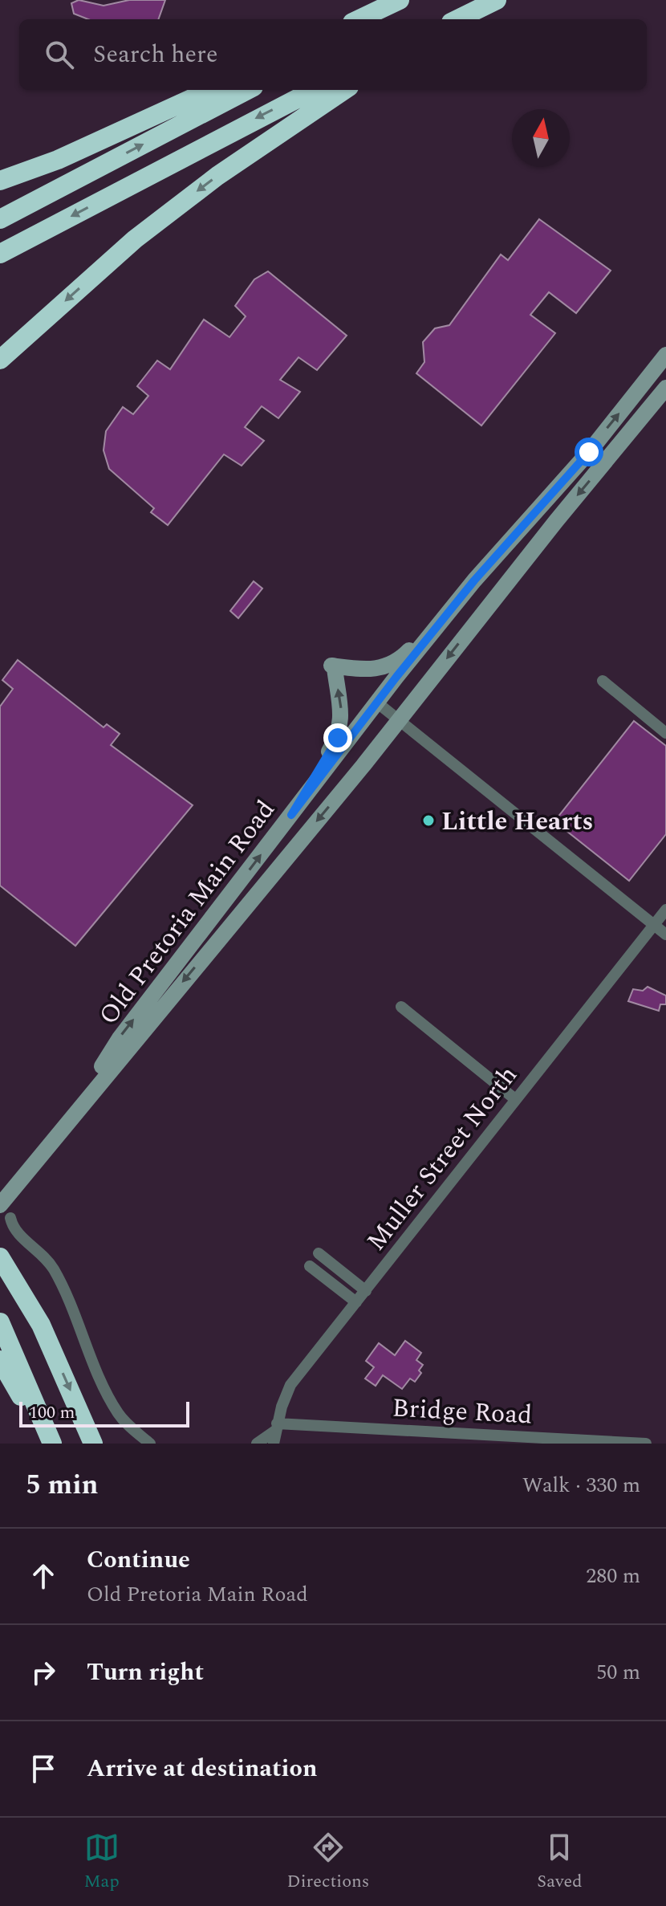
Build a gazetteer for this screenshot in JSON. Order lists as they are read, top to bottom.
{
  "streets": {
    "main road": ["Old Pretoria Main Road"],
    "street": ["Muller Street North", "Bridge Road"]
  },
  "crossings": [
    ["Muller Street North", "Bridge Road"]
  ],
  "places": ["Little Hearts"],
  "scale_bar": "100 m",
  "north": "top",
  "page": {
    "search": "Search here",
    "scale": "100 m",
    "heading": ["5 min", "Walk · 330 m"],
    "list": [
      ["Continue", "Old Pretoria Main Road", "280 m"],
      ["Turn right", "50 m"],
      "Arrive at destination"
    ],
    "nav": ["Map", "Directions", "Saved"]
  }
}
